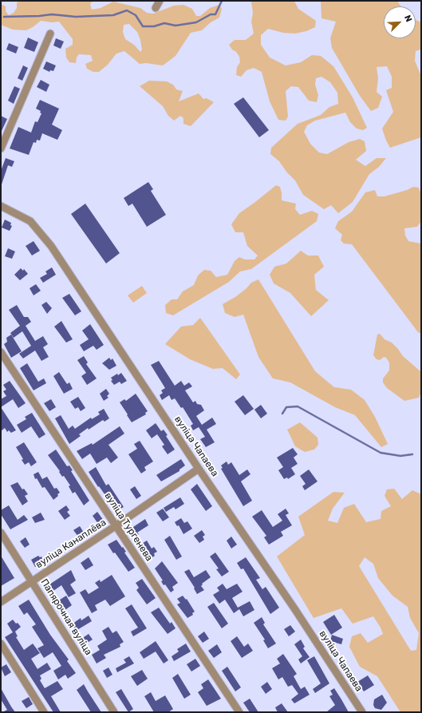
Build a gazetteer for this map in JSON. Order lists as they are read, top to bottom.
{
  "streets": {
    "street": [
      "вуліца Чапаева",
      "вуліца Тургенева",
      "вуліца Канаплёва",
      "Папярочная вуліца"
    ]
  },
  "crossings": [
    ["вуліца Чапаева", "вуліца Канаплёва"],
    ["вуліца Тургенева", "вуліца Канаплёва"],
    ["вуліца Канаплёва", "Папярочная вуліца"]
  ],
  "north": "top right"
}
